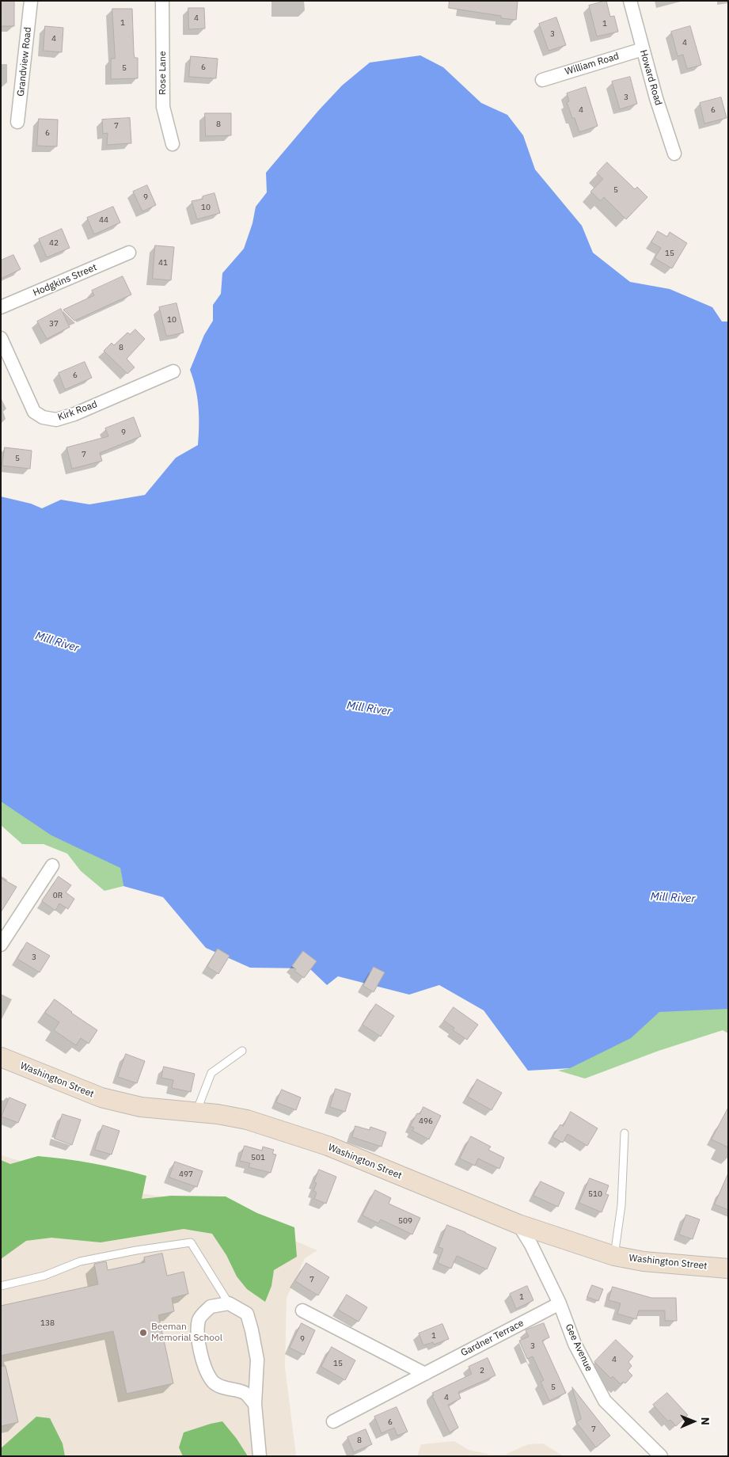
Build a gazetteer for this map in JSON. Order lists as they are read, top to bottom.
{
  "streets": {
    "main road": ["Washington Street"],
    "street": [
      "Grandview Road",
      "William Road",
      "Rose Lane",
      "Howard Road",
      "Hodgkins Street",
      "Kirk Road",
      "Gardner Terrace",
      "Gee Avenue"
    ]
  },
  "crossings": [
    ["William Road", "Howard Road"],
    ["Washington Street", "Gee Avenue"],
    ["Gardner Terrace", "Gee Avenue"]
  ],
  "water": ["Mill River"],
  "places": ["Beeman Memorial School"],
  "house_numbers": [
    "4",
    "1",
    "1",
    "3",
    "4",
    "4",
    "6",
    "5",
    "3",
    "4",
    "6",
    "8",
    "7",
    "6",
    "5",
    "9",
    "10",
    "44",
    "42",
    "15",
    "41",
    "10",
    "37",
    "8",
    "6",
    "9",
    "7",
    "5",
    "0R",
    "3",
    "496",
    "501",
    "497",
    "510",
    "509",
    "7",
    "1",
    "138",
    "1",
    "9",
    "3",
    "4",
    "15",
    "2",
    "5",
    "4",
    "6",
    "7",
    "8"
  ],
  "north": "right"
}
